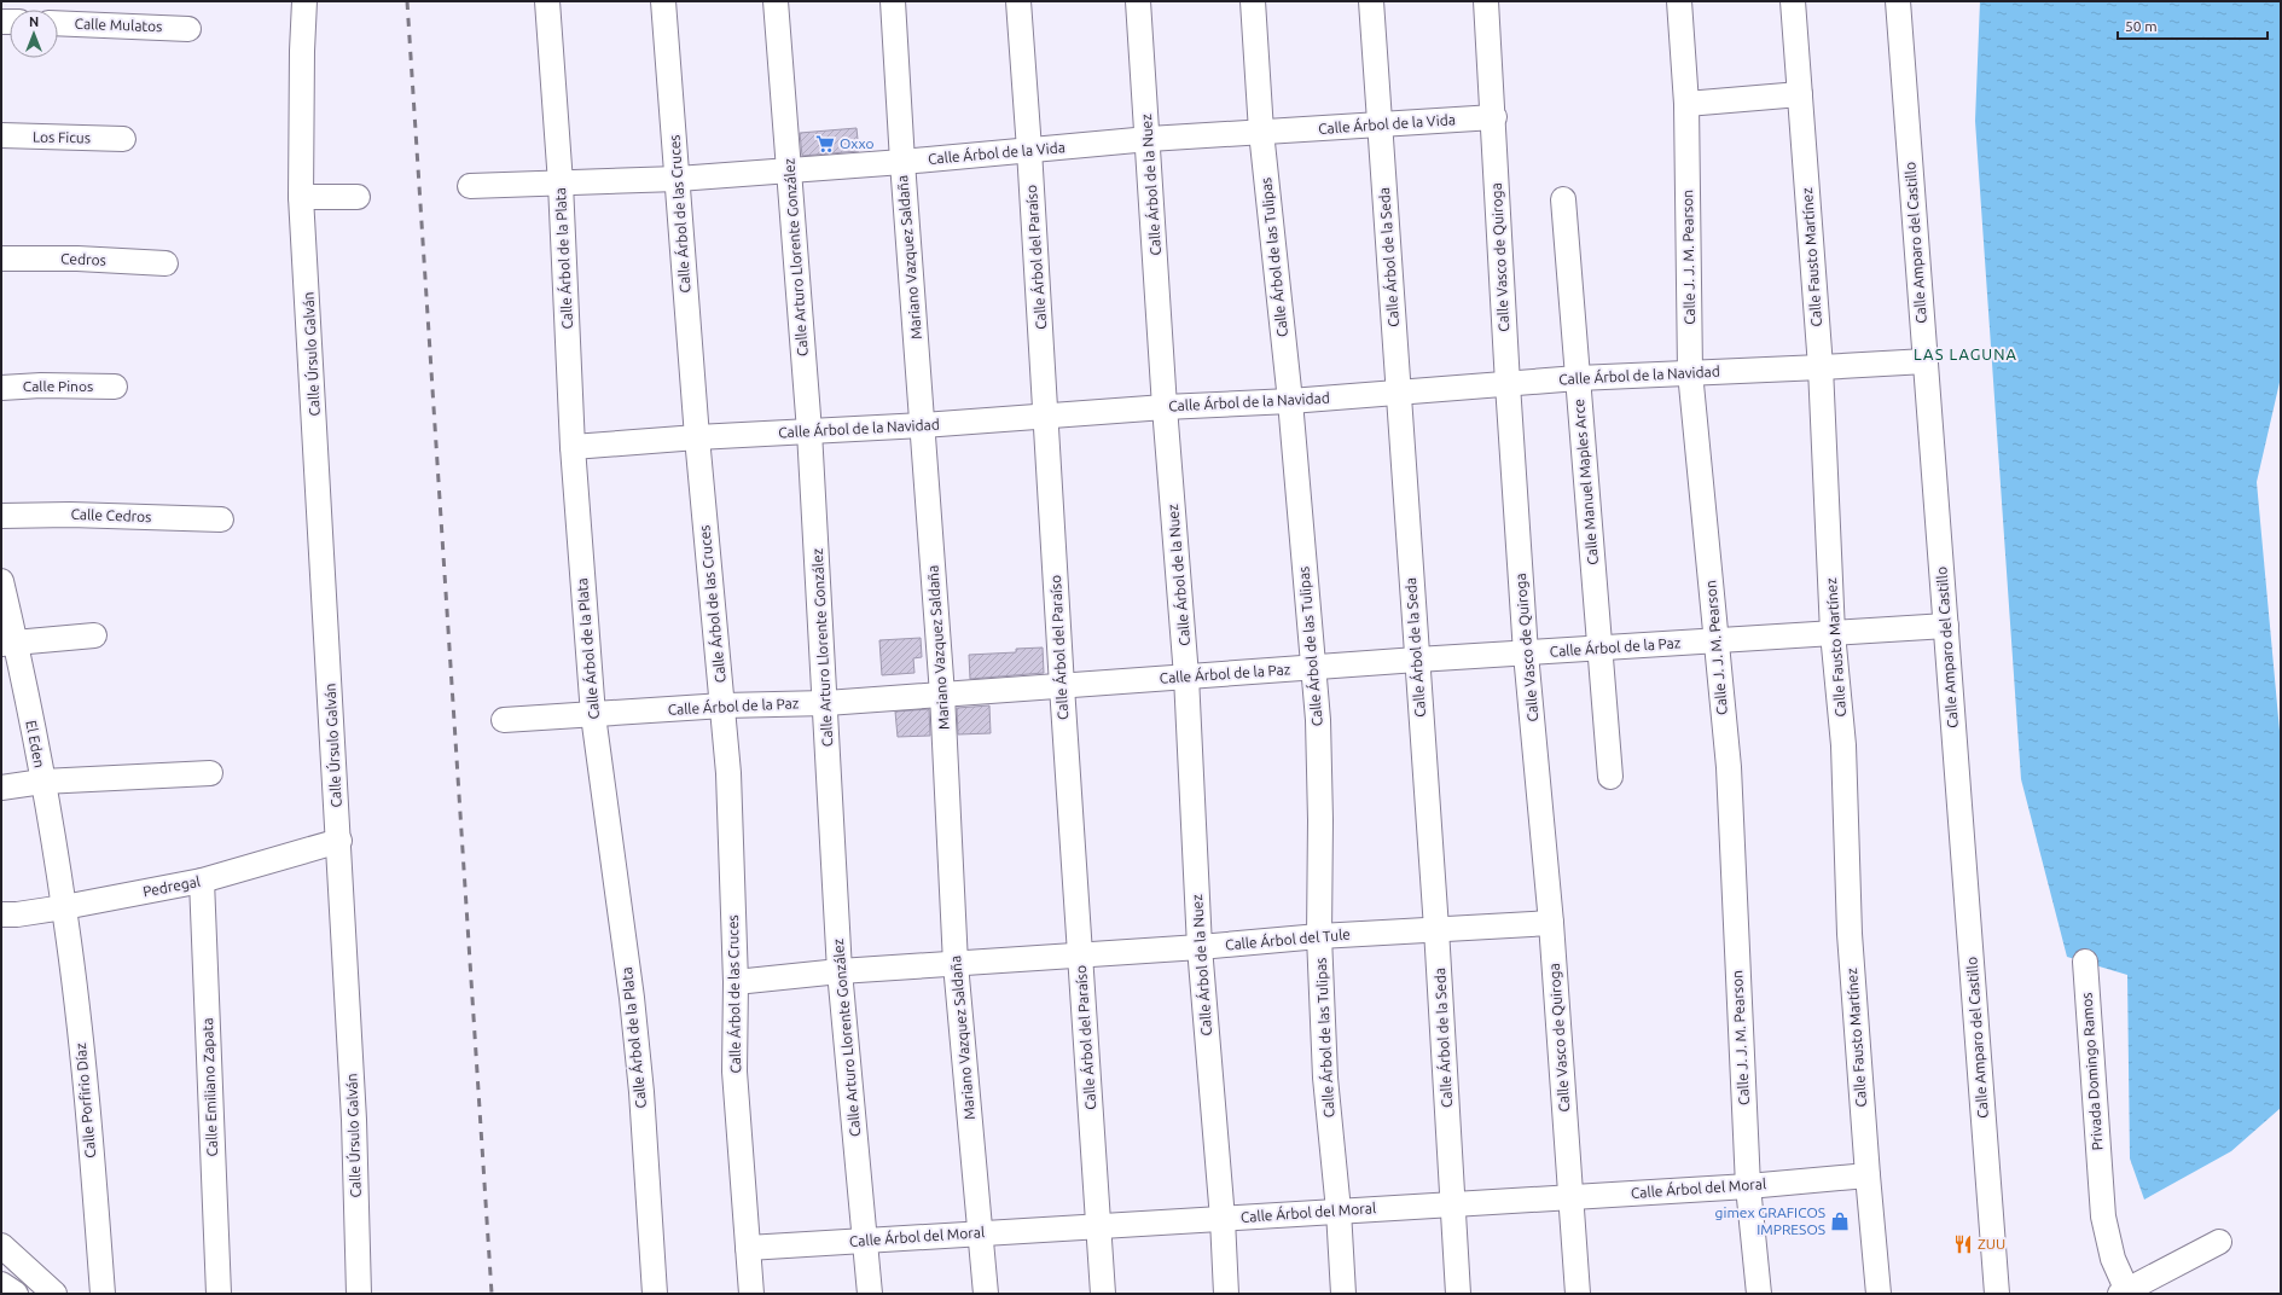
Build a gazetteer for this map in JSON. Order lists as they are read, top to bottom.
{
  "streets": {
    "street": [
      "Calle Mulatos",
      "Calle Árbol de la Vida",
      "Los Ficus",
      "Calle Árbol de la Nuez",
      "Calle Árbol de las Cruces",
      "Calle Amparo del Castillo",
      "Calle Arturo Llorente González",
      "Mariano Vazquez Saldaña",
      "Calle Árbol del Paraíso",
      "Calle Árbol de las Tulipas",
      "Calle Árbol de la Seda",
      "Calle Vasco de Quiroga",
      "Calle J. J. M. Pearson",
      "Calle Fausto Martínez",
      "Calle Árbol de la Plata",
      "Cedros",
      "Calle Úrsulo Galván",
      "Calle Árbol de la Navidad",
      "Calle Pinos",
      "Calle Manuel Maples Arce",
      "Calle Cedros",
      "Calle Árbol de la Paz",
      "El Eden",
      "Pedregal",
      "Calle Árbol del Tule",
      "Privada Domingo Ramos",
      "Calle Emiliano Zapata",
      "Calle Porfirio Díaz",
      "Calle Árbol del Moral"
    ]
  },
  "crossings": [
    ["Calle Árbol de la Vida", "Calle Árbol de la Nuez"],
    ["Calle Árbol de la Vida", "Calle Árbol de las Cruces"],
    ["Calle Árbol de la Vida", "Calle Arturo Llorente González"],
    ["Calle Árbol de la Vida", "Mariano Vazquez Saldaña"],
    ["Calle Árbol de la Vida", "Calle Árbol del Paraíso"],
    ["Calle Árbol de la Vida", "Calle Árbol de las Tulipas"],
    ["Calle Árbol de la Vida", "Calle Árbol de la Seda"],
    ["Calle Árbol de la Vida", "Calle Vasco de Quiroga"],
    ["Calle Árbol de la Vida", "Calle Árbol de la Plata"],
    ["Calle Árbol de la Nuez", "Calle Árbol de la Navidad"],
    ["Calle Árbol de la Nuez", "Calle Árbol de la Paz"],
    ["Calle Árbol de la Nuez", "Calle Árbol del Tule"],
    ["Calle Árbol de la Nuez", "Calle Árbol del Moral"],
    ["Calle Árbol de las Cruces", "Calle Árbol de la Navidad"],
    ["Calle Árbol de las Cruces", "Calle Árbol de la Paz"],
    ["Calle Árbol de las Cruces", "Calle Árbol del Tule"],
    ["Calle Árbol de las Cruces", "Calle Árbol del Moral"],
    ["Calle Amparo del Castillo", "Calle Árbol de la Navidad"],
    ["Calle Amparo del Castillo", "Calle Árbol de la Paz"],
    ["Calle Arturo Llorente González", "Calle Árbol de la Navidad"],
    ["Calle Arturo Llorente González", "Calle Árbol de la Paz"],
    ["Calle Arturo Llorente González", "Calle Árbol del Tule"],
    ["Calle Arturo Llorente González", "Calle Árbol del Moral"],
    ["Mariano Vazquez Saldaña", "Calle Árbol de la Navidad"],
    ["Mariano Vazquez Saldaña", "Calle Árbol de la Paz"],
    ["Mariano Vazquez Saldaña", "Calle Árbol del Tule"],
    ["Mariano Vazquez Saldaña", "Calle Árbol del Moral"],
    ["Calle Árbol del Paraíso", "Calle Árbol de la Navidad"],
    ["Calle Árbol del Paraíso", "Calle Árbol de la Paz"],
    ["Calle Árbol del Paraíso", "Calle Árbol del Tule"],
    ["Calle Árbol del Paraíso", "Calle Árbol del Moral"],
    ["Calle Árbol de las Tulipas", "Calle Árbol de la Navidad"],
    ["Calle Árbol de las Tulipas", "Calle Árbol de la Paz"],
    ["Calle Árbol de las Tulipas", "Calle Árbol del Tule"],
    ["Calle Árbol de las Tulipas", "Calle Árbol del Moral"],
    ["Calle Árbol de la Seda", "Calle Árbol de la Navidad"],
    ["Calle Árbol de la Seda", "Calle Árbol de la Paz"],
    ["Calle Árbol de la Seda", "Calle Árbol del Tule"],
    ["Calle Árbol de la Seda", "Calle Árbol del Moral"],
    ["Calle Vasco de Quiroga", "Calle Árbol de la Navidad"],
    ["Calle Vasco de Quiroga", "Calle Árbol de la Paz"],
    ["Calle Vasco de Quiroga", "Calle Árbol del Tule"],
    ["Calle Vasco de Quiroga", "Calle Árbol del Moral"],
    ["Calle J. J. M. Pearson", "Calle Árbol de la Navidad"],
    ["Calle J. J. M. Pearson", "Calle Árbol de la Paz"],
    ["Calle J. J. M. Pearson", "Calle Árbol del Moral"],
    ["Calle Fausto Martínez", "Calle Árbol de la Navidad"],
    ["Calle Fausto Martínez", "Calle Árbol de la Paz"],
    ["Calle Fausto Martínez", "Calle Árbol del Moral"],
    ["Calle Árbol de la Plata", "Calle Árbol de la Navidad"],
    ["Calle Árbol de la Plata", "Calle Árbol de la Paz"],
    ["Calle Úrsulo Galván", "Pedregal"],
    ["Calle Árbol de la Navidad", "Calle Manuel Maples Arce"],
    ["Calle Manuel Maples Arce", "Calle Árbol de la Paz"],
    ["El Eden", "Pedregal"],
    ["El Eden", "Calle Porfirio Díaz"],
    ["Pedregal", "Calle Emiliano Zapata"],
    ["Pedregal", "Calle Porfirio Díaz"]
  ],
  "districts": ["LAS LAGUNA"],
  "places": {
    "supermarket": ["Oxxo"],
    "shop": ["gimex GRAFICOS IMPRESOS"],
    "restaurant": ["ZUU"]
  },
  "scale_bar": "50 m",
  "north": "top"
}
